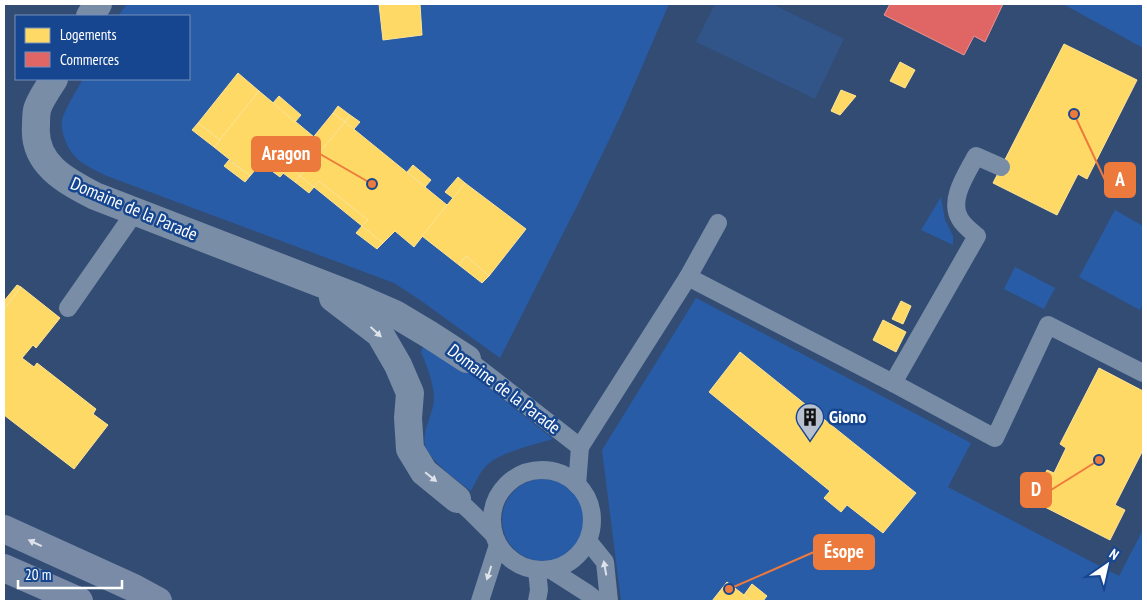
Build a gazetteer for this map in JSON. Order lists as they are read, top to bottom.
{
  "streets": {
    "street": ["Domaine de la Parade"]
  },
  "places": {
    "other": [
      "A",
      "Aragon",
      "D",
      "Ésope"
    ],
    "building": ["Giono"]
  },
  "legend": ["Logements", "Commerces"],
  "scale_bar": "20 m",
  "north": "top right"
}
